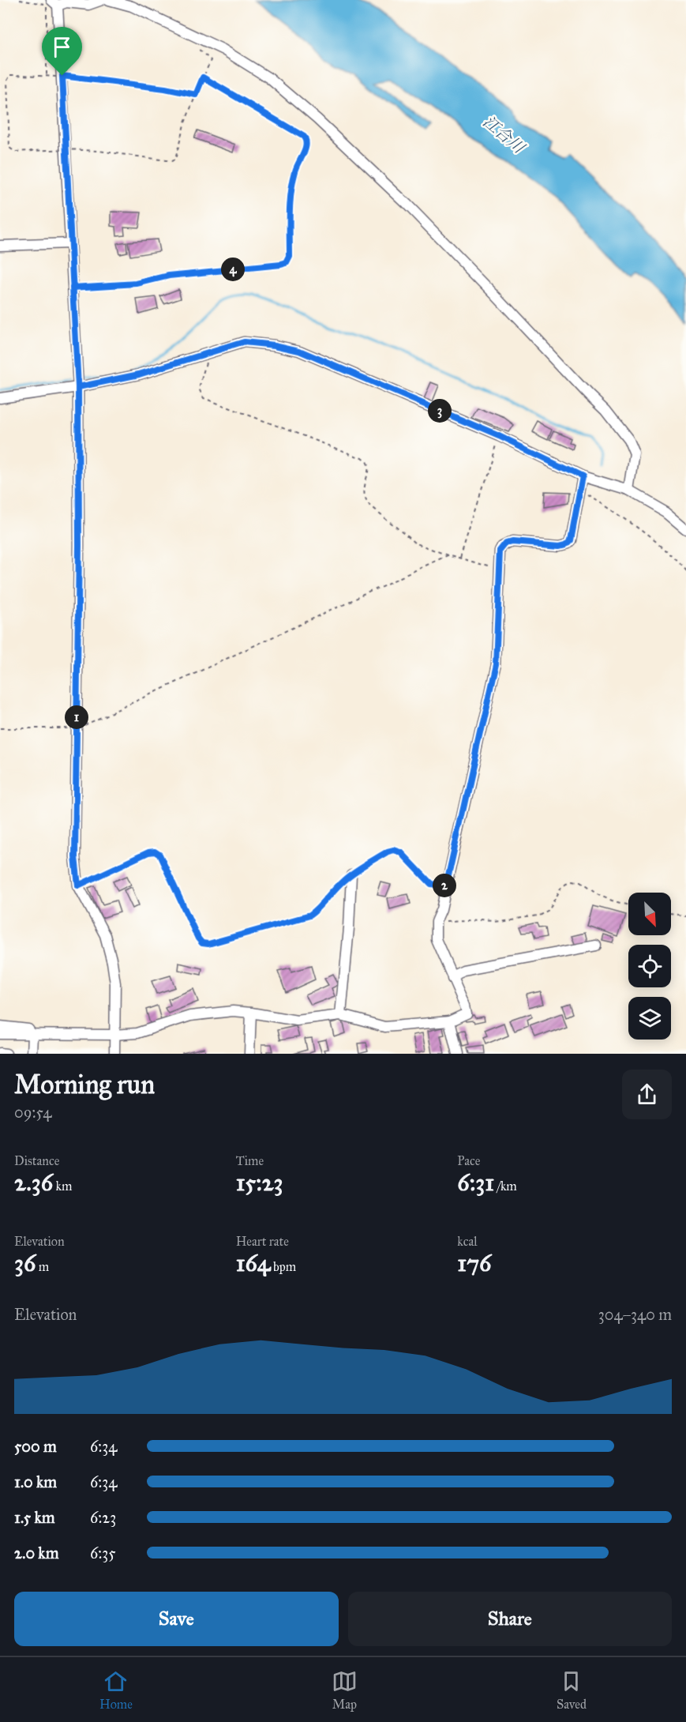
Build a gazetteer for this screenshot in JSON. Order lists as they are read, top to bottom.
{
  "water": ["江合川"],
  "north": "bottom right",
  "page": {
    "pins": [
      "4",
      "3",
      "1",
      "2"
    ],
    "heading": ["Morning run", "09:54"],
    "stats": [
      ["Distance", "2.36 km"],
      ["Time", "15:23"],
      ["Pace", "6:31 /km"],
      ["Elevation", "36 m"],
      ["Heart rate", "164 bpm"],
      ["kcal", "176"]
    ],
    "chart": ["Elevation", "304–340 m"],
    "list": [
      {
        "name": "500 m",
        "note": "6:34"
      },
      {
        "name": "1.0 km",
        "note": "6:34"
      },
      {
        "name": "1.5 km",
        "note": "6:23"
      },
      {
        "name": "2.0 km",
        "note": "6:35"
      }
    ],
    "buttons": ["Save", "Share"],
    "tabs": ["Home", "Map", "Saved"]
  }
}
